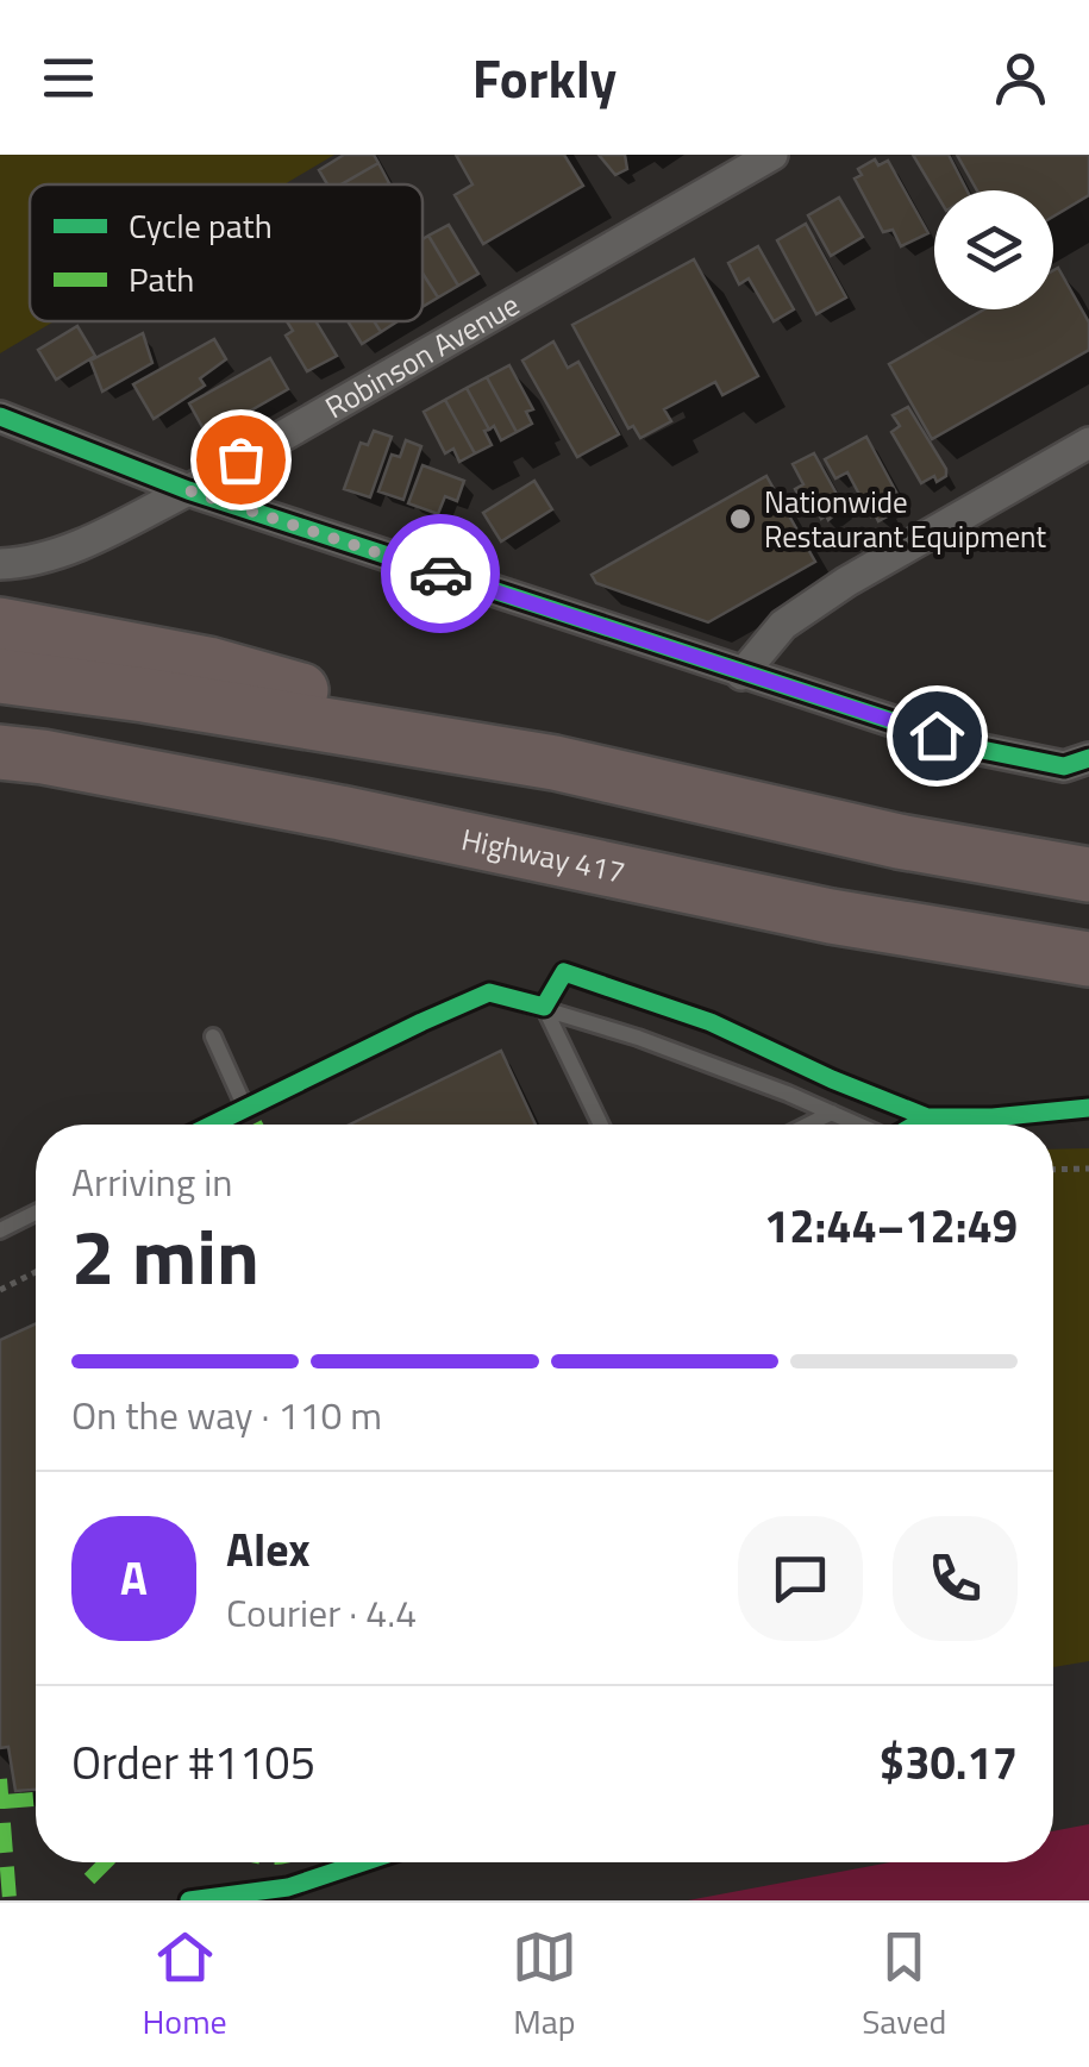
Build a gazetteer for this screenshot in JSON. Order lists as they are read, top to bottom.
{
  "streets": {
    "highway": ["Highway 417"],
    "street": ["Robinson Avenue"]
  },
  "places": ["Nationwide Restaurant Equipment"],
  "legend": ["Cycle path", "Path"],
  "page": {
    "header": "Forkly",
    "heading": ["2 min", "Arriving in", "12:44–12:49"],
    "panel": [
      "Alex",
      "Courier · 4.4",
      "Order #1105",
      "$30.17"
    ],
    "bar": "On the way · 110 m",
    "round": "A",
    "tabs": ["Home", "Map", "Saved"]
  }
}
